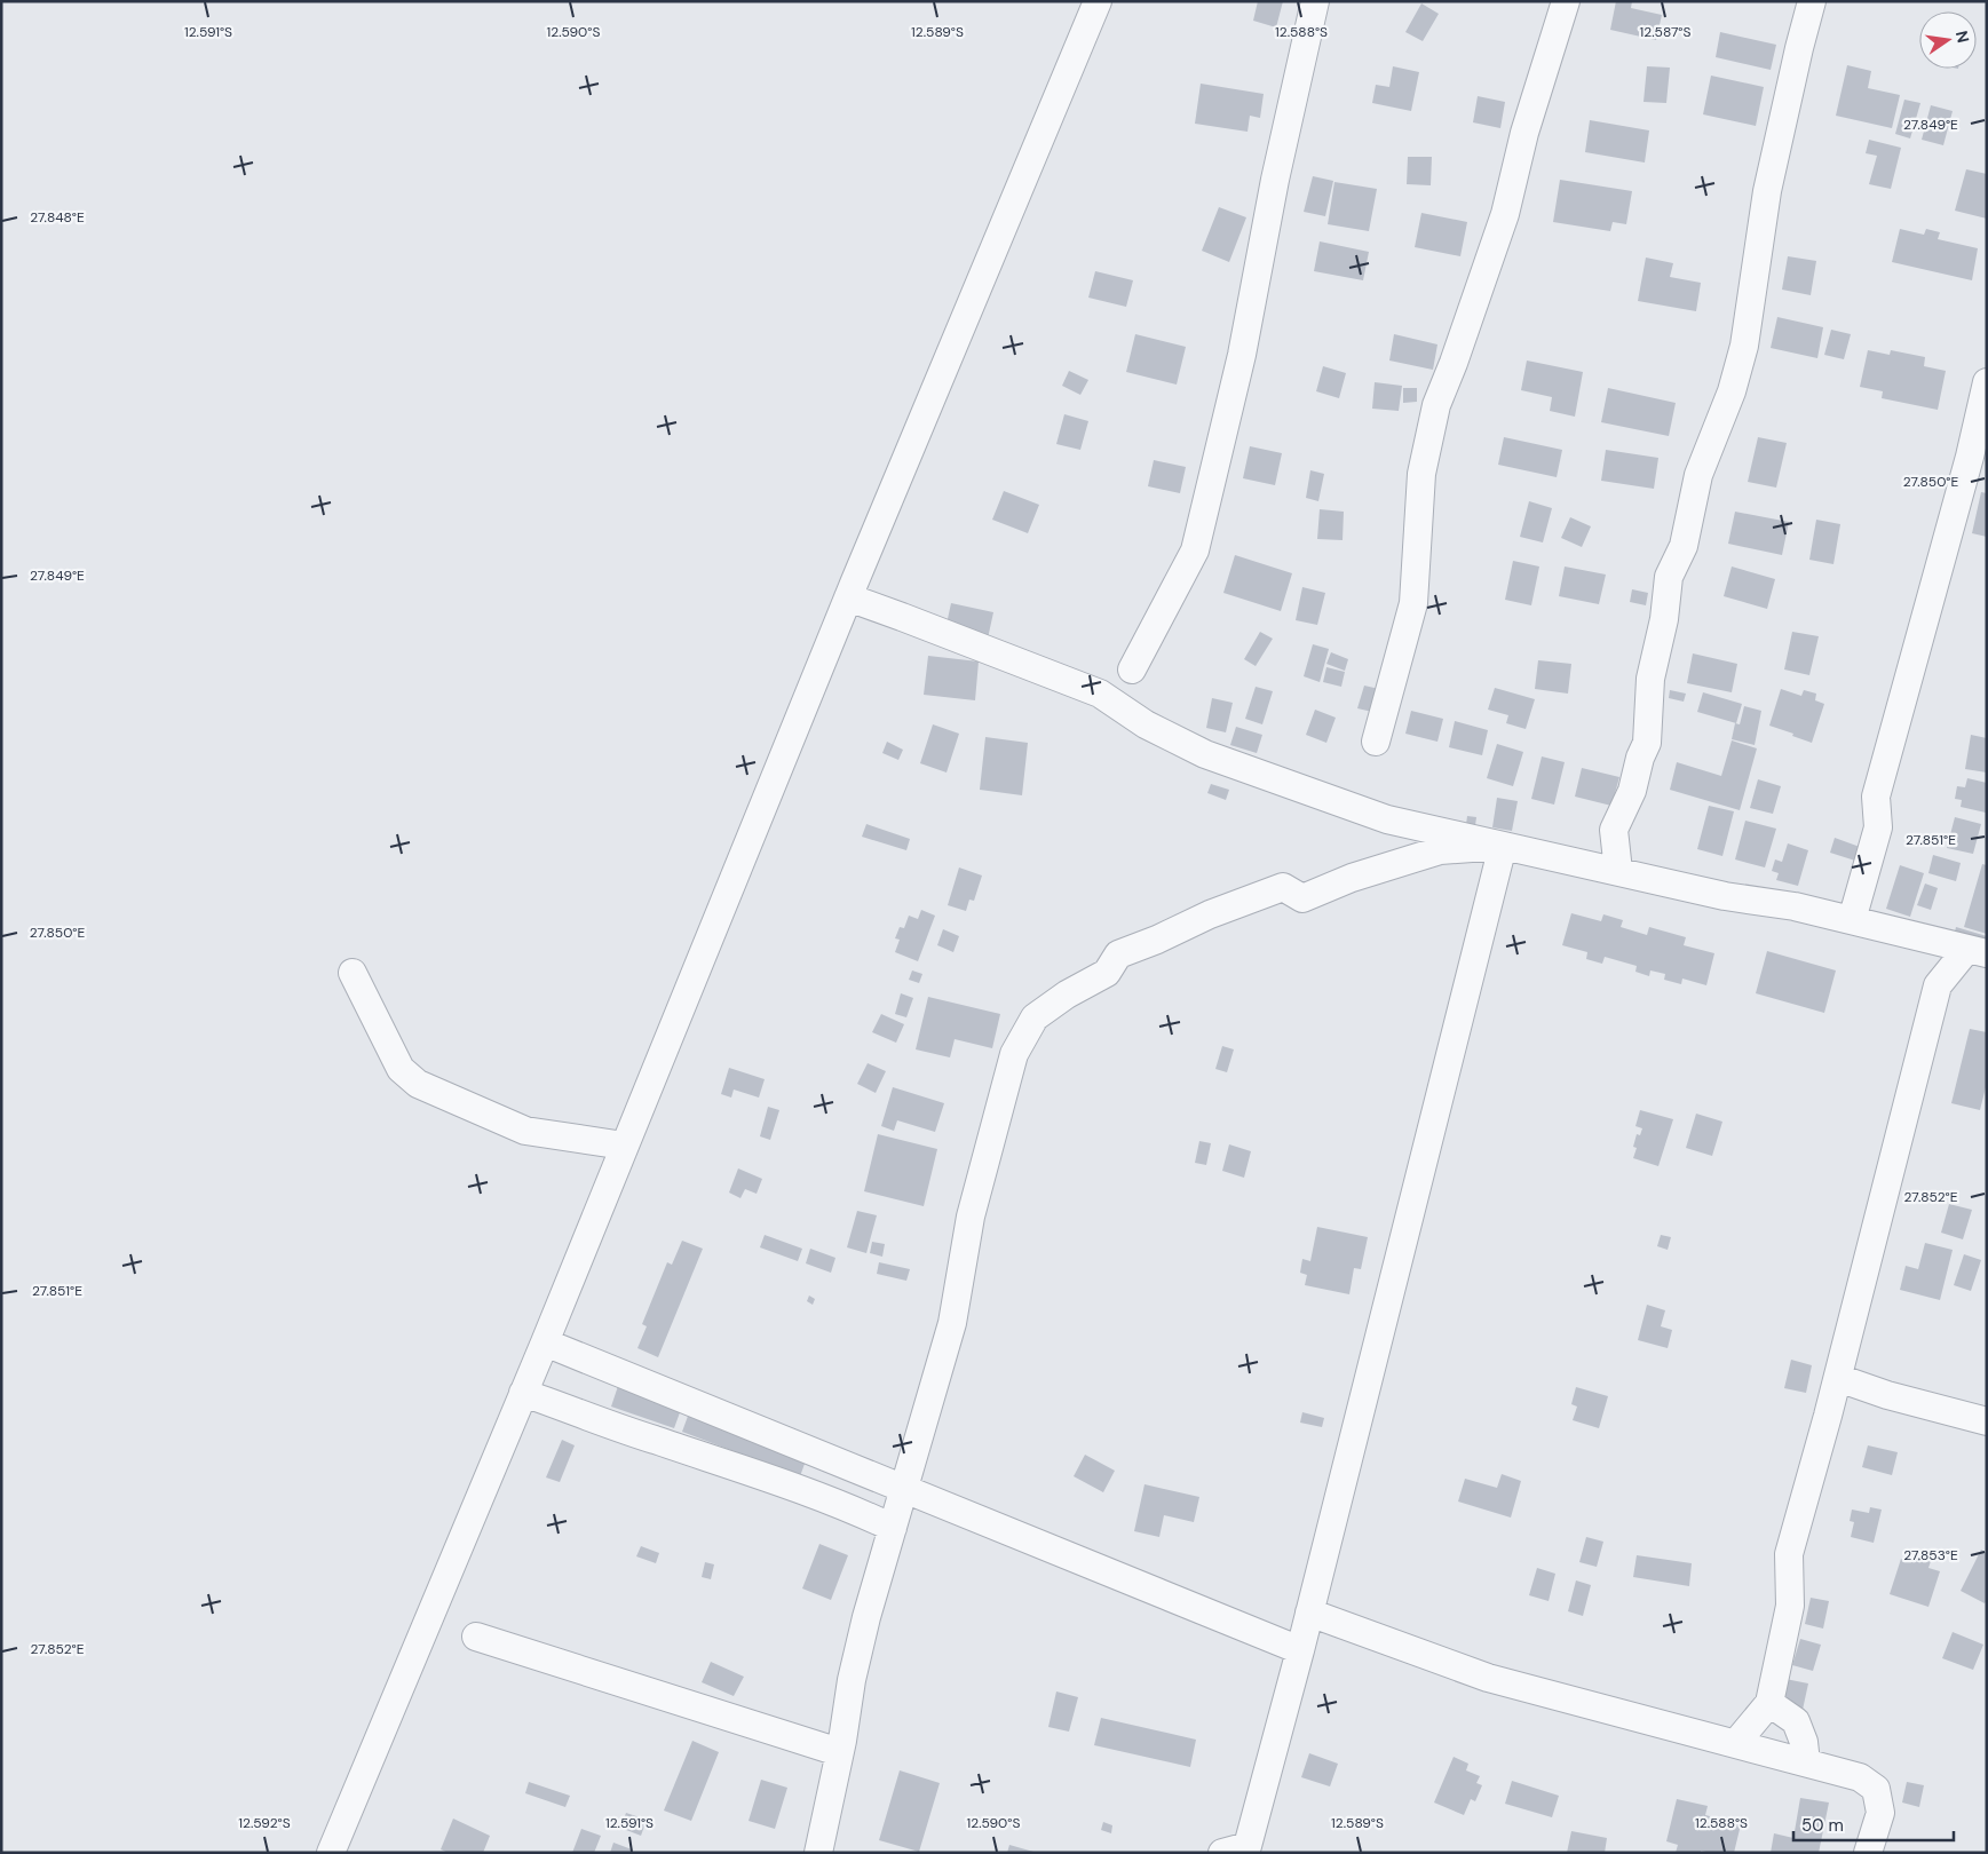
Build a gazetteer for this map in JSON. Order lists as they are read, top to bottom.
{
  "scale_bar": "50 m",
  "north": "right",
  "coordinates": [
    "12.591°S",
    "12.590°S",
    "12.589°S",
    "12.588°S",
    "12.587°S",
    "27.849°E",
    "27.848°E",
    "27.850°E",
    "27.851°E",
    "27.852°E",
    "27.853°E",
    "12.592°S"
  ]
}
